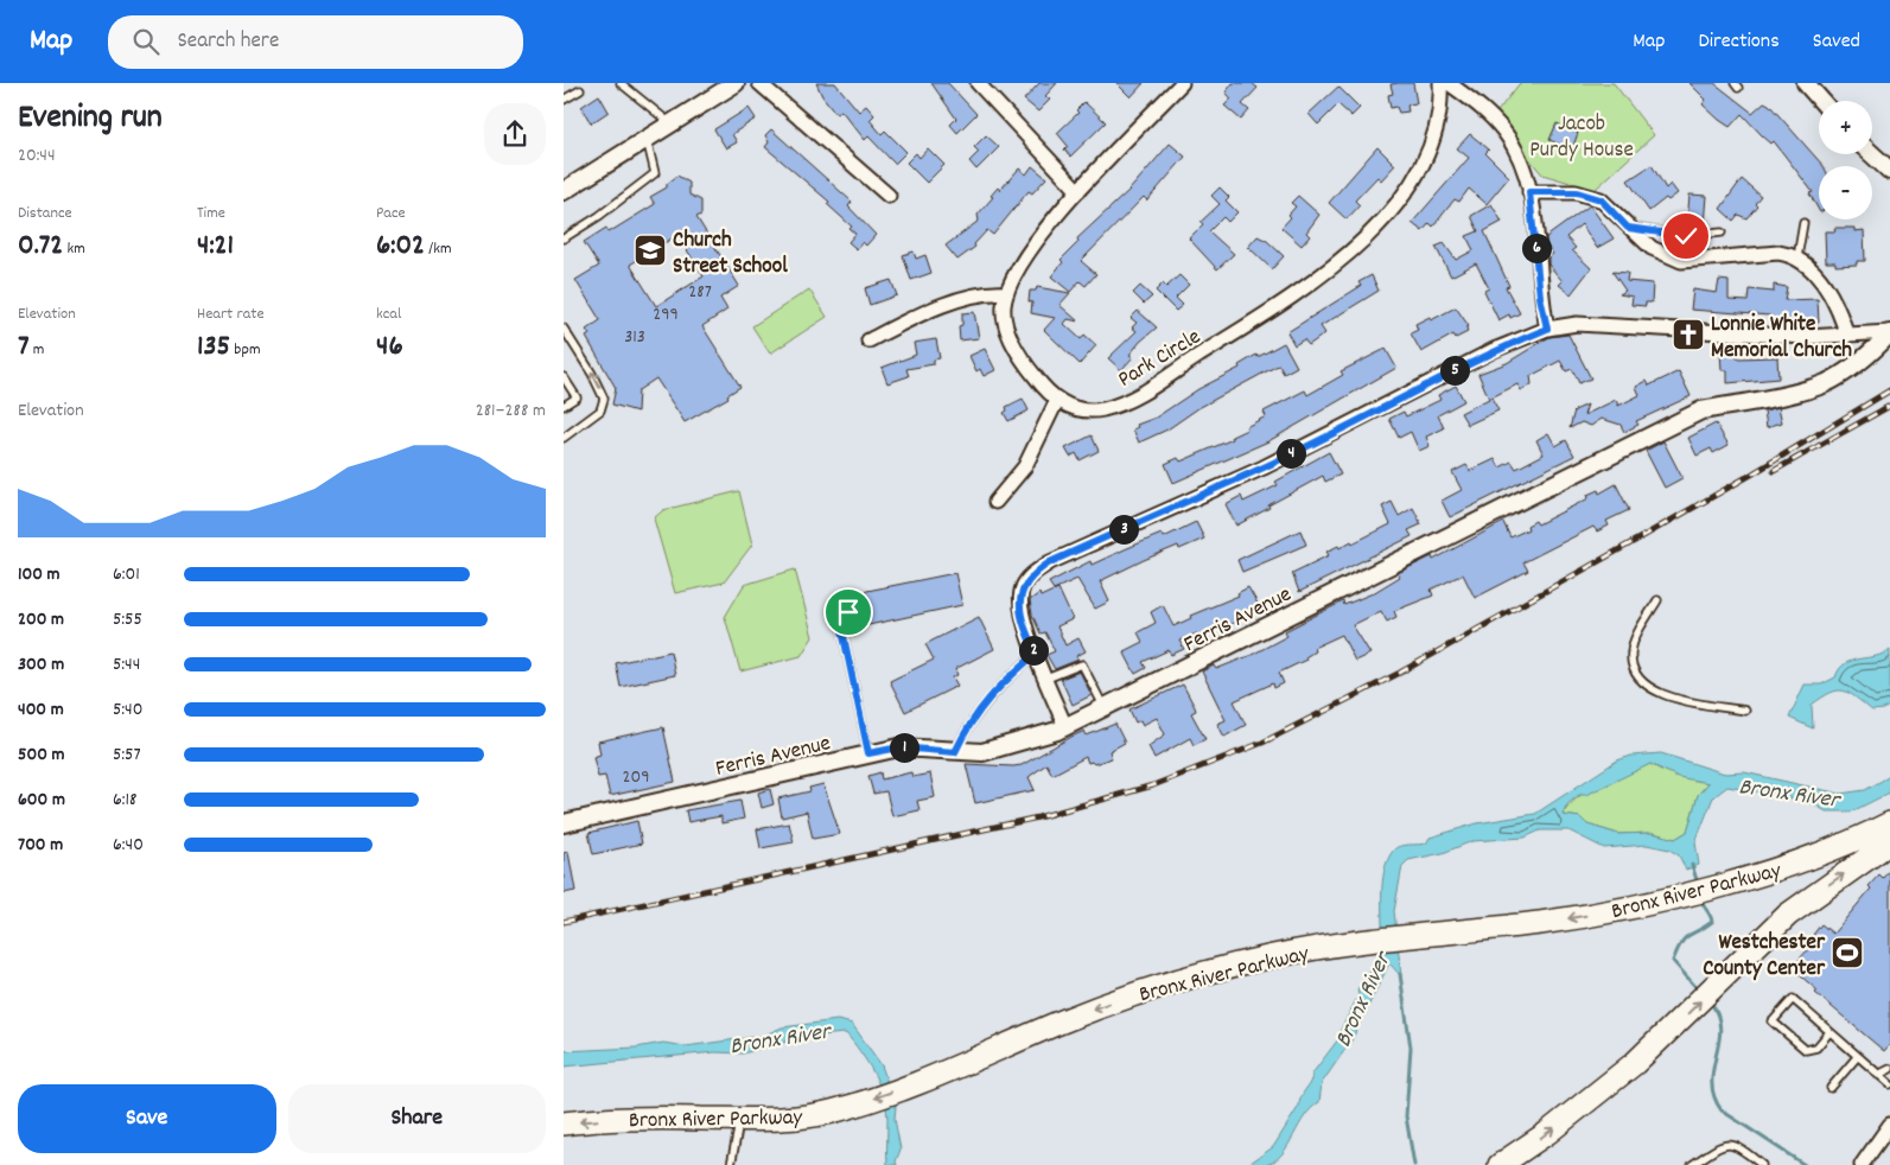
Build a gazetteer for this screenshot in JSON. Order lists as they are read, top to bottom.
{
  "streets": {
    "highway": ["Bronx River Parkway"],
    "street": ["Park Circle", "Ferris Avenue"]
  },
  "water": ["Bronx River"],
  "parks": ["Jacob Purdy House"],
  "places": {
    "school or university": ["Church Street School"],
    "church": ["Lonnie White Memorial Church"],
    "sports": ["Westchester County Center"]
  },
  "house_numbers": [
    "287",
    "299",
    "313",
    "209"
  ],
  "page": {
    "header": "Map",
    "search": "Search here",
    "nav": ["Map", "Directions", "Saved"],
    "heading": ["Evening run", "20:44"],
    "map_buttons": ["+", "−"],
    "stats": [
      ["Distance", "0.72 km"],
      ["Time", "4:21"],
      ["Pace", "6:02 /km"],
      ["Elevation", "7 m"],
      ["Heart rate", "135 bpm"],
      ["kcal", "46"]
    ],
    "pins": [
      "6",
      "5",
      "4",
      "3",
      "2",
      "1"
    ],
    "chart": ["Elevation", "281–288 m"],
    "list": [
      {
        "name": "100 m",
        "note": "6:01"
      },
      {
        "name": "200 m",
        "note": "5:55"
      },
      {
        "name": "300 m",
        "note": "5:44"
      },
      {
        "name": "400 m",
        "note": "5:40"
      },
      {
        "name": "500 m",
        "note": "5:57"
      },
      {
        "name": "600 m",
        "note": "6:18"
      },
      {
        "name": "700 m",
        "note": "6:40"
      }
    ],
    "buttons": ["Save", "Share"]
  }
}
